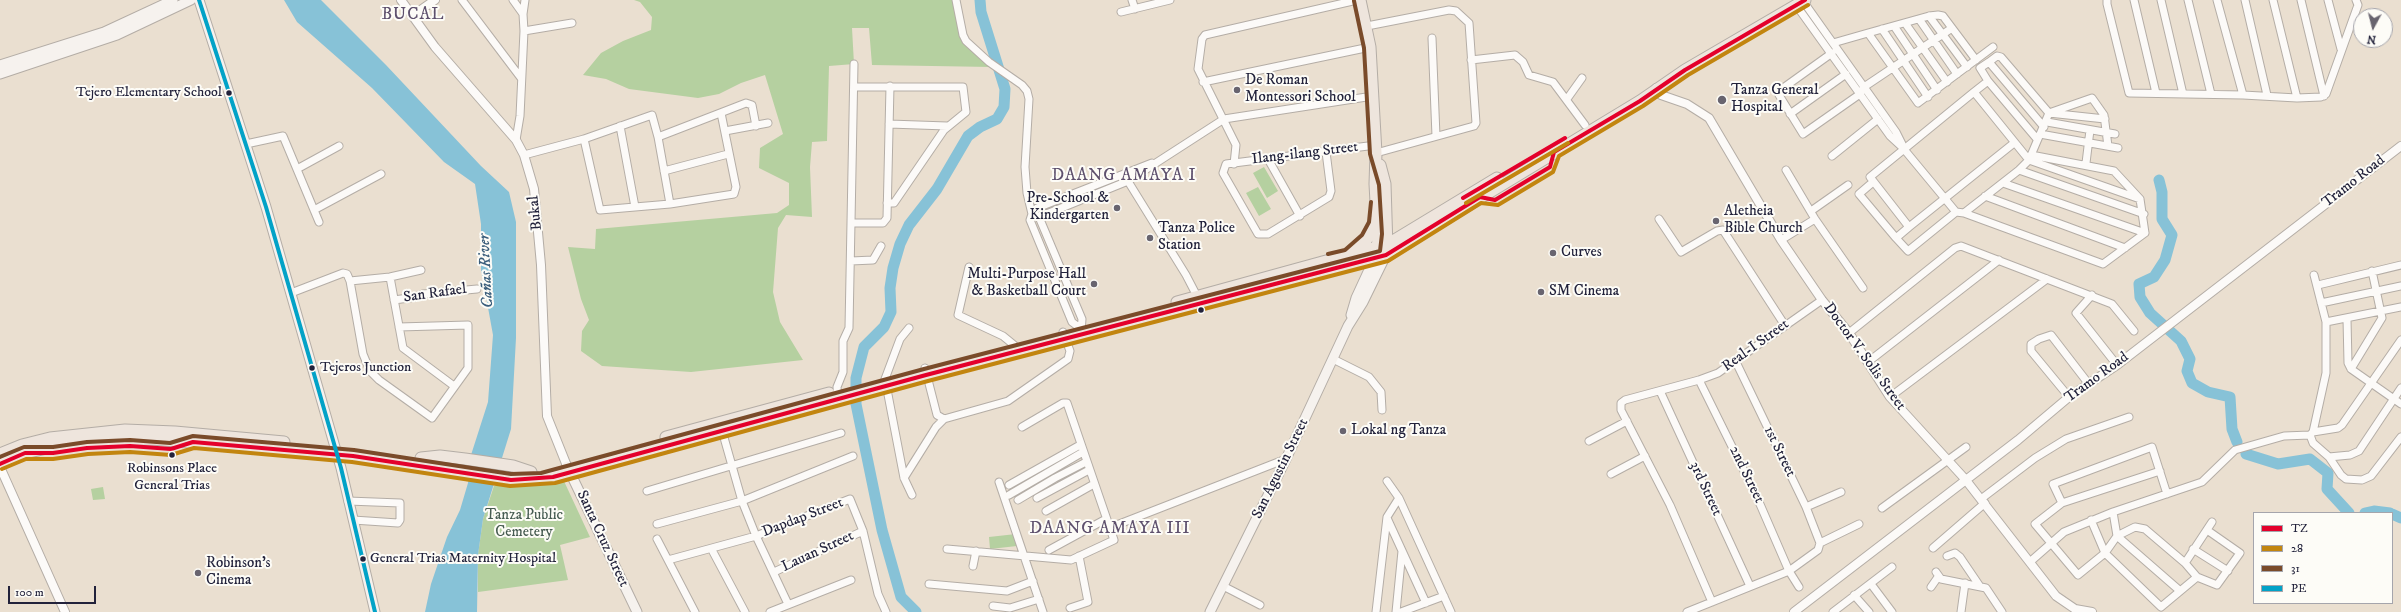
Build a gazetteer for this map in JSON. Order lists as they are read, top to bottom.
{
  "streets": {
    "main road": ["San Agustin Street", "Santa Cruz Street"],
    "street": [
      "Ilang-ilang Street",
      "Tramo Road",
      "Bukal",
      "San Rafael",
      "Real-I Street",
      "Doctor V. Solis Street",
      "1st Street",
      "2nd Street",
      "3rd Street",
      "Dapdap Street",
      "Lauan Street"
    ]
  },
  "crossings": [
    ["Tramo Road", "Doctor V. Solis Street"],
    ["Bukal", "Santa Cruz Street"],
    ["Real-I Street", "Doctor V. Solis Street"],
    ["Real-I Street", "1st Street"],
    ["Real-I Street", "2nd Street"],
    ["Real-I Street", "3rd Street"],
    ["Dapdap Street", "Lauan Street"]
  ],
  "districts": ["BUCAL", "DAANG AMAYA I", "DAANG AMAYA III"],
  "water": ["Cañas River"],
  "parks": ["Tanza Public Cemetery"],
  "places": [
    "De Roman Montessori School",
    "Tejero Elementary School",
    "Tanza General Hospital",
    "Pre-School & Kindergarten",
    "Aletheia Bible Church",
    "Tanza Police Station",
    "Curves",
    "Multi-Purpose Hall & Basketball Court",
    "SM Cinema",
    "Tejeros Junction",
    "Lokal ng Tanza",
    "Robinsons Place General Trias",
    "General Trias Maternity Hospital",
    "Robinson's Cinema"
  ],
  "lines": [
    "transit line TZ",
    "transit line PE",
    "transit line 31",
    "transit line 28"
  ],
  "legend": [
    "TZ",
    "28",
    "31",
    "PE"
  ],
  "scale_bar": "100 m",
  "north": "bottom"
}
